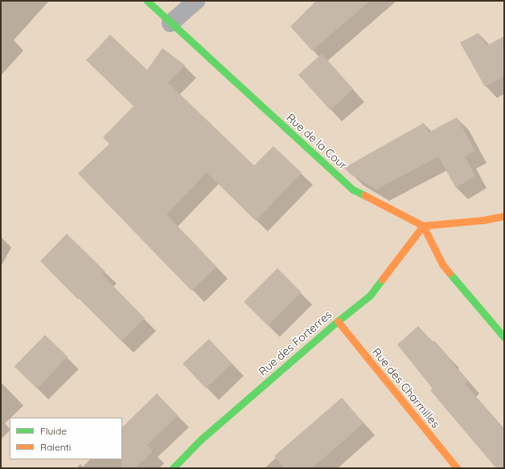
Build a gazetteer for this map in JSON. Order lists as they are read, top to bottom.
{
  "streets": {
    "street": ["Rue de la Cour", "Rue des Forterres", "Rue des Charmilles"]
  },
  "crossings": [
    ["Rue de la Cour", "Rue des Forterres"],
    ["Rue des Forterres", "Rue des Charmilles"]
  ],
  "legend": ["Fluide", "Ralenti"]
}
